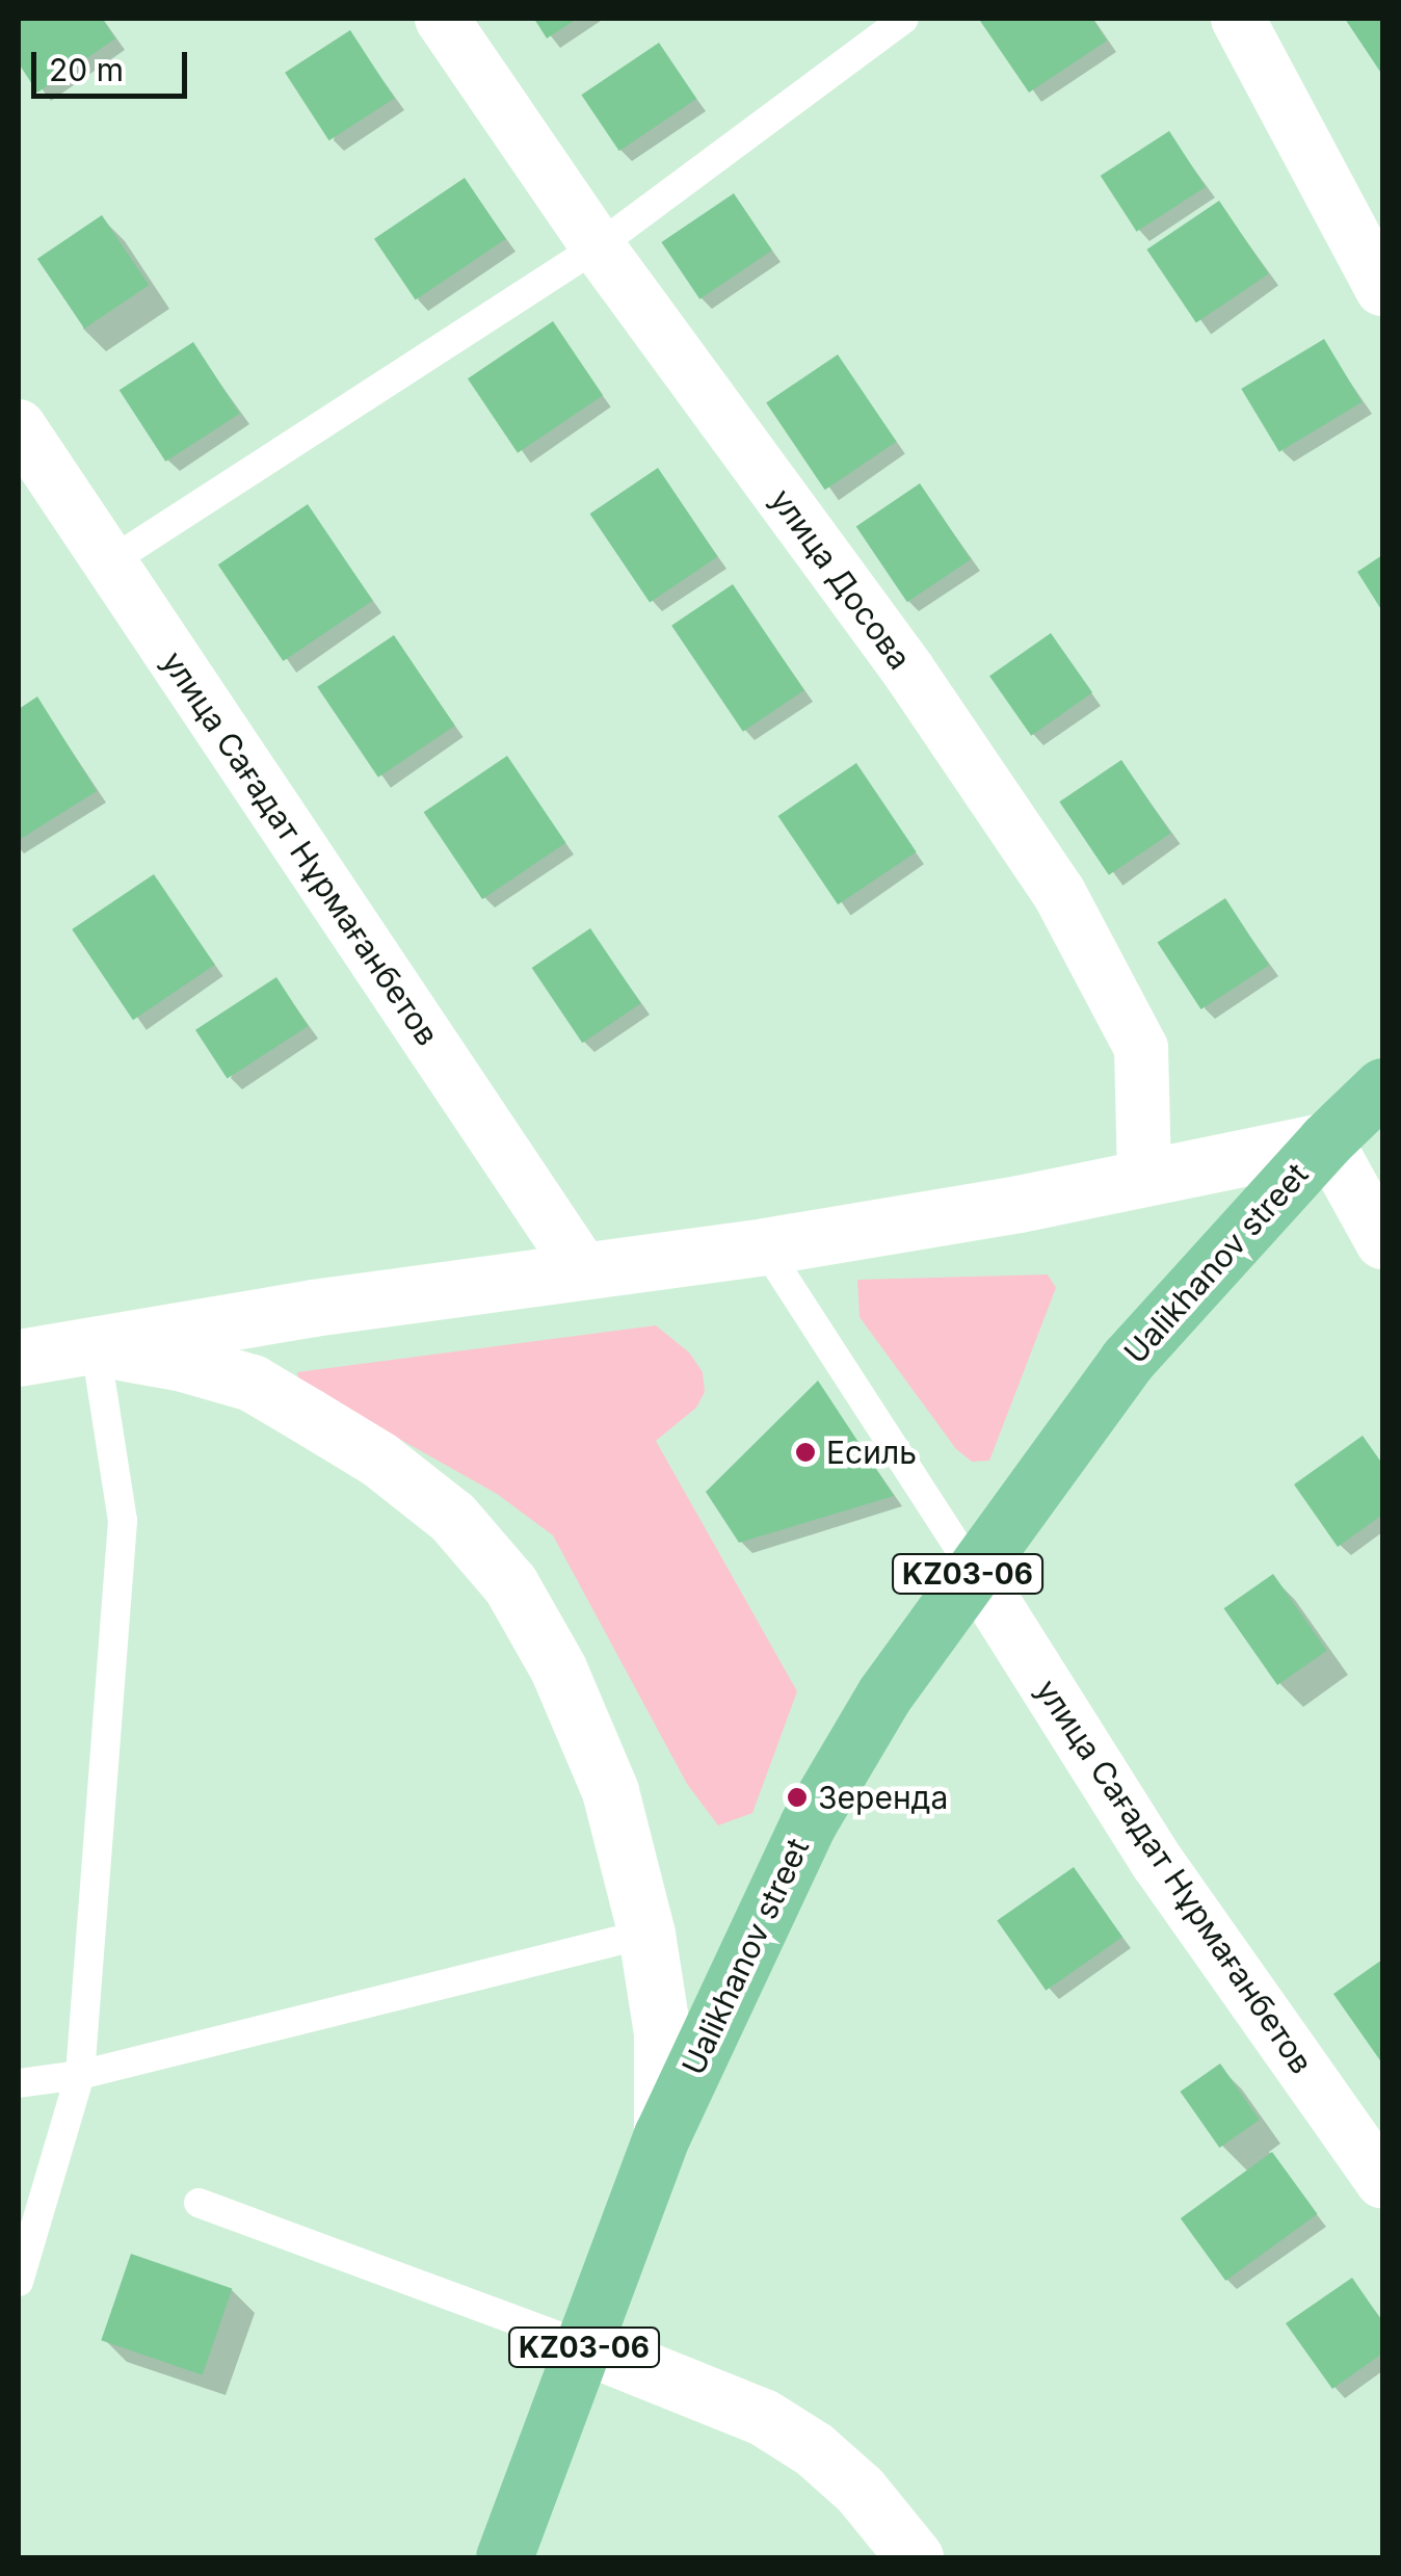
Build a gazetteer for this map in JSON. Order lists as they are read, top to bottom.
{
  "streets": {
    "main road": ["Ualikhanov street", "KZ03-06"],
    "street": ["улица Досова", "улица Сағадат Нұрмағанбетов"]
  },
  "crossings": [
    ["улица Сағадат Нұрмағанбетов", "Ualikhanov street"]
  ],
  "places": ["Есиль", "Зеренда"],
  "scale_bar": "20 m"
}
